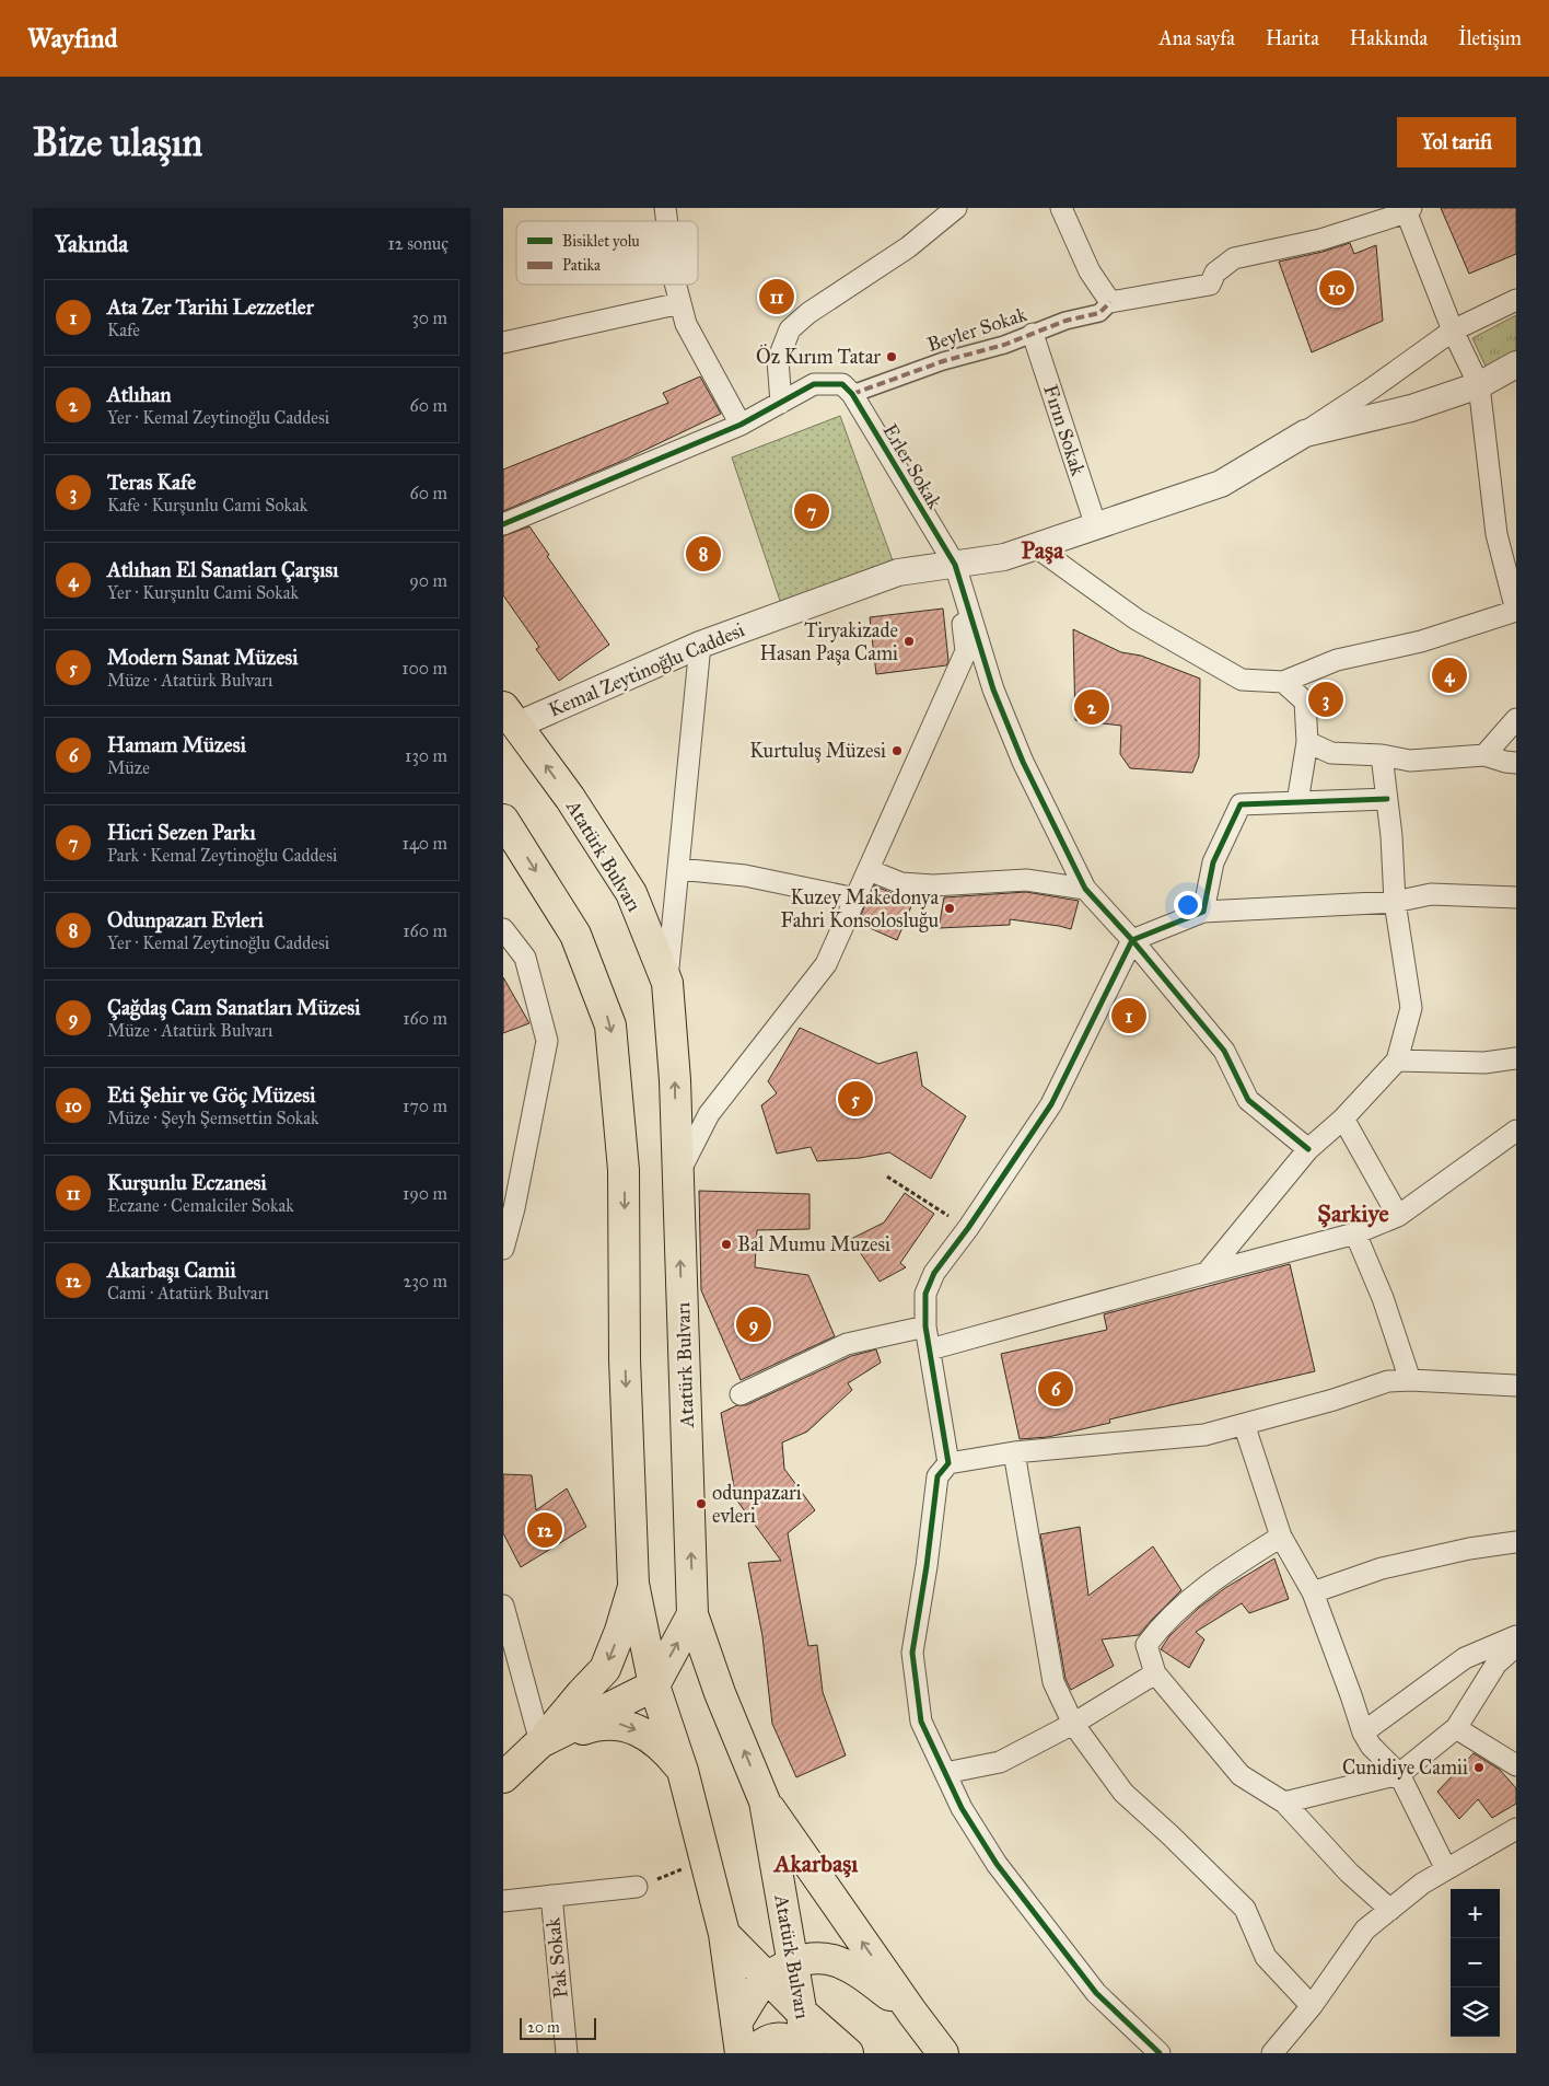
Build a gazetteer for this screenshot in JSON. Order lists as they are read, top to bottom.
{
  "streets": {
    "main road": ["Atatürk Bulvarı"],
    "street": [
      "Beyler Sokak",
      "Fırın Sokak",
      "Erler Sokak",
      "Kemal Zeytinoğlu Caddesi",
      "Pak Sokak"
    ]
  },
  "crossings": [
    ["Beyler Sokak", "Fırın Sokak"],
    ["Beyler Sokak", "Erler Sokak"],
    ["Fırın Sokak", "Kemal Zeytinoğlu Caddesi"],
    ["Erler Sokak", "Kemal Zeytinoğlu Caddesi"],
    ["Kemal Zeytinoğlu Caddesi", "Atatürk Bulvarı"]
  ],
  "districts": ["Paşa", "Şarkiye", "Akarbaşı"],
  "places": [
    "Öz Kırım Tatar",
    "Tiryakizade Hasan Paşa Cami",
    "Kurtuluş Müzesi",
    "Kuzey Makedonya Fahri Konsolosluğu",
    "Bal Mumu Muzesi",
    "odunpazari evleri",
    "Cunidiye Camii"
  ],
  "legend": ["Bisiklet yolu", "Patika"],
  "scale_bar": "20 m",
  "page": {
    "header": "Wayfind",
    "nav": [
      "Ana sayfa",
      "Harita",
      "Hakkında",
      "İletişim"
    ],
    "buttons": "Yol tarifi",
    "title": "Bize ulaşın",
    "heading": ["Yakında", "12 sonuç"],
    "pins": [
      "10",
      "11",
      "7",
      "8",
      "4",
      "3",
      "2",
      "1",
      "5",
      "9",
      "6",
      "12"
    ],
    "list": [
      {
        "mark": "1",
        "name": "Ata Zer Tarihi Lezzetler",
        "note": "Kafe",
        "value": "30 m"
      },
      {
        "mark": "2",
        "name": "Atlıhan",
        "note": "Yer · Kemal Zeytinoğlu Caddesi",
        "value": "60 m"
      },
      {
        "mark": "3",
        "name": "Teras Kafe",
        "note": "Kafe · Kurşunlu Cami Sokak",
        "value": "60 m"
      },
      {
        "mark": "4",
        "name": "Atlıhan El Sanatları Çarşısı",
        "note": "Yer · Kurşunlu Cami Sokak",
        "value": "90 m"
      },
      {
        "mark": "5",
        "name": "Modern Sanat Müzesi",
        "note": "Müze · Atatürk Bulvarı",
        "value": "100 m"
      },
      {
        "mark": "6",
        "name": "Hamam Müzesi",
        "note": "Müze",
        "value": "130 m"
      },
      {
        "mark": "7",
        "name": "Hicri Sezen Parkı",
        "note": "Park · Kemal Zeytinoğlu Caddesi",
        "value": "140 m"
      },
      {
        "mark": "8",
        "name": "Odunpazarı Evleri",
        "note": "Yer · Kemal Zeytinoğlu Caddesi",
        "value": "160 m"
      },
      {
        "mark": "9",
        "name": "Çağdaş Cam Sanatları Müzesi",
        "note": "Müze · Atatürk Bulvarı",
        "value": "160 m"
      },
      {
        "mark": "10",
        "name": "Eti Şehir ve Göç Müzesi",
        "note": "Müze · Şeyh Şemsettin Sokak",
        "value": "170 m"
      },
      {
        "mark": "11",
        "name": "Kurşunlu Eczanesi",
        "note": "Eczane · Cemalciler Sokak",
        "value": "190 m"
      },
      {
        "mark": "12",
        "name": "Akarbaşı Camii",
        "note": "Cami · Atatürk Bulvarı",
        "value": "230 m"
      }
    ],
    "map_buttons": ["+", "−"],
    "scale": "20 m"
  }
}
